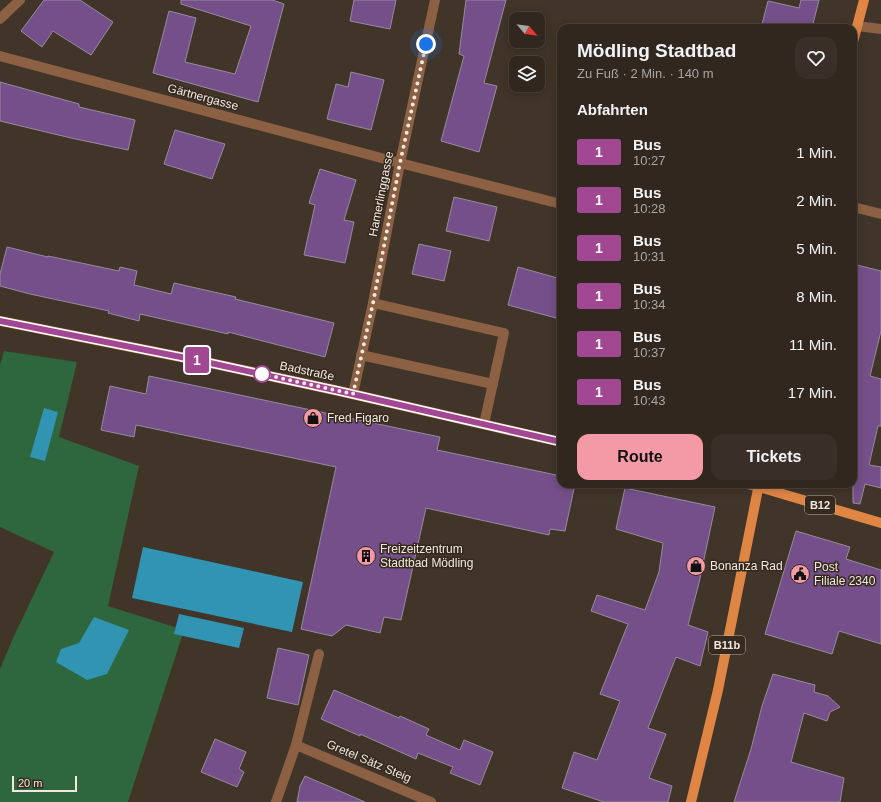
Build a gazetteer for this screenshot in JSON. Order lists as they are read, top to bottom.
{
  "streets": {
    "main road": ["B12", "B11b"],
    "street": [
      "Gärtnergasse",
      "Hamerlinggasse",
      "Badstraße",
      "Gretel Sätz Steig"
    ]
  },
  "crossings": [
    ["Gärtnergasse", "Hamerlinggasse"],
    ["Hamerlinggasse", "Badstraße"]
  ],
  "places": {
    "shop": ["Fred Figaro", "Bonanza Rad"],
    "building": ["Freizeitzentrum Stadtbad Mödling"],
    "public building": ["Post Filiale 2340"]
  },
  "lines": ["bus line 1"],
  "scale_bar": "20 m",
  "north": "bottom right",
  "page": {
    "on_map": "1",
    "heading": [
      ["Mödling Stadtbad", "Zu Fuß · 2 Min. · 140 m"],
      "Abfahrten"
    ],
    "list": [
      {
        "mark": "1",
        "name": "Bus",
        "note": "10:27",
        "value": "1 Min."
      },
      {
        "mark": "1",
        "name": "Bus",
        "note": "10:28",
        "value": "2 Min."
      },
      {
        "mark": "1",
        "name": "Bus",
        "note": "10:31",
        "value": "5 Min."
      },
      {
        "mark": "1",
        "name": "Bus",
        "note": "10:34",
        "value": "8 Min."
      },
      {
        "mark": "1",
        "name": "Bus",
        "note": "10:37",
        "value": "11 Min."
      },
      {
        "mark": "1",
        "name": "Bus",
        "note": "10:43",
        "value": "17 Min."
      }
    ],
    "buttons": ["Route", "Tickets"],
    "scale": "20 m"
  }
}
